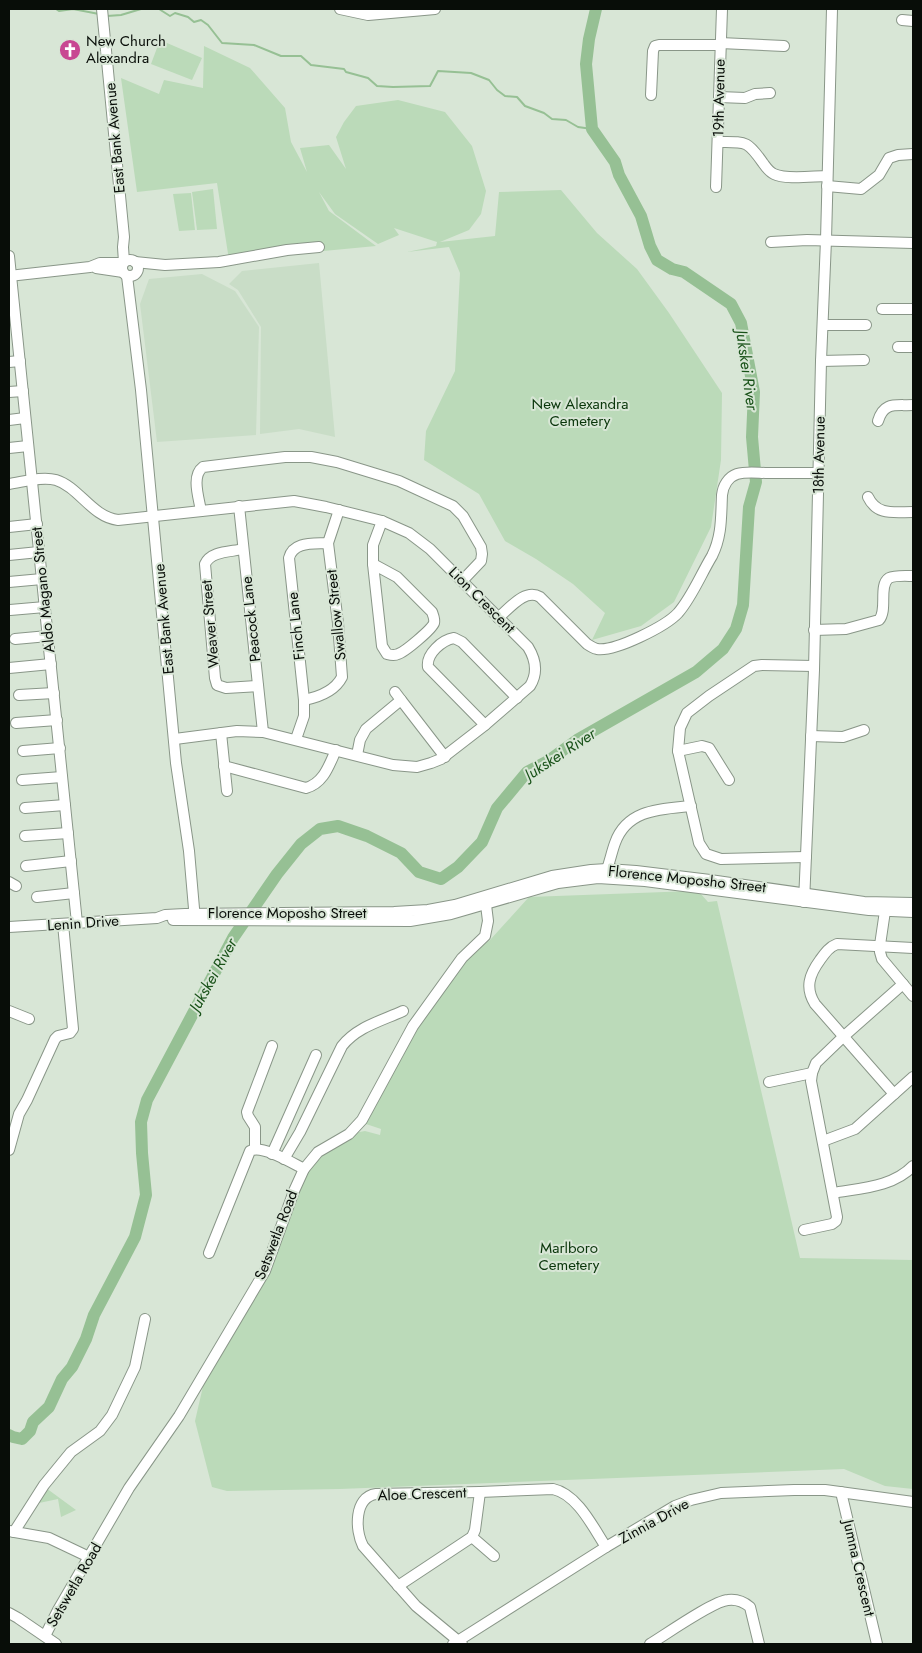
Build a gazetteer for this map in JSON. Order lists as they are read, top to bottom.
{
  "streets": {
    "street": [
      "19th Avenue",
      "East Bank Avenue",
      "18th Avenue",
      "Aldo Magano Street",
      "Lion Crescent",
      "Swallow Street",
      "Peacock Lane",
      "Weaver Street",
      "Finch Lane",
      "Florence Moposho Street",
      "Lenin Drive",
      "Setswetla Road",
      "Aloe Crescent",
      "Zinnia Drive",
      "Jumna Crescent"
    ]
  },
  "crossings": [
    ["East Bank Avenue", "Lion Crescent"],
    ["East Bank Avenue", "Florence Moposho Street"],
    ["East Bank Avenue", "Lenin Drive"],
    ["18th Avenue", "Florence Moposho Street"],
    ["Aldo Magano Street", "Lion Crescent"],
    ["Aldo Magano Street", "Lenin Drive"],
    ["Lion Crescent", "Swallow Street"],
    ["Lion Crescent", "Peacock Lane"],
    ["Lion Crescent", "Finch Lane"],
    ["Swallow Street", "Finch Lane"],
    ["Peacock Lane", "Weaver Street"],
    ["Florence Moposho Street", "Lenin Drive"],
    ["Florence Moposho Street", "Setswetla Road"],
    ["Aloe Crescent", "Zinnia Drive"],
    ["Zinnia Drive", "Jumna Crescent"]
  ],
  "water": ["Jukskei River"],
  "parks": ["New Alexandra Cemetery", "Marlboro Cemetery"],
  "places": {
    "church": ["New Church Alexandra"]
  }
}
